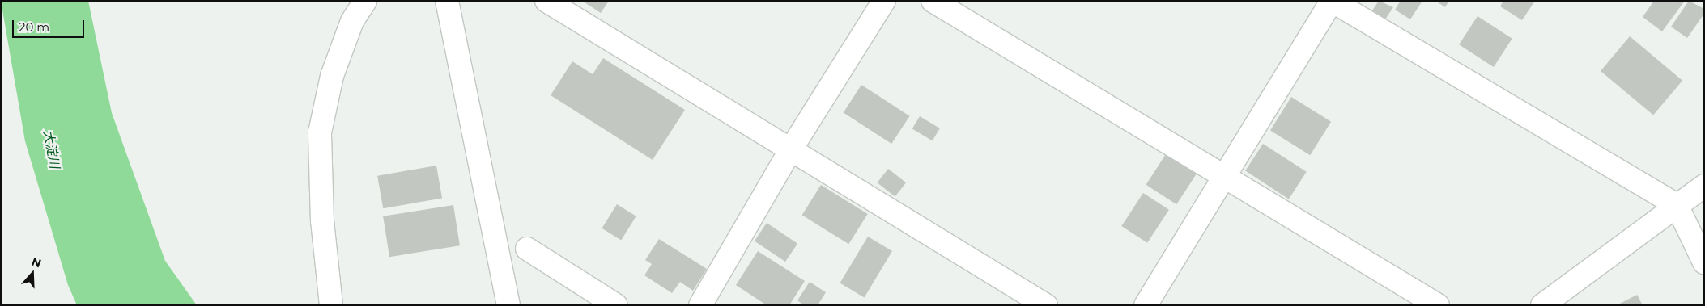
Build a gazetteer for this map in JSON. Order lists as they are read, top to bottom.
{
  "water": ["大淀川"],
  "scale_bar": "20 m",
  "north": "top"
}
